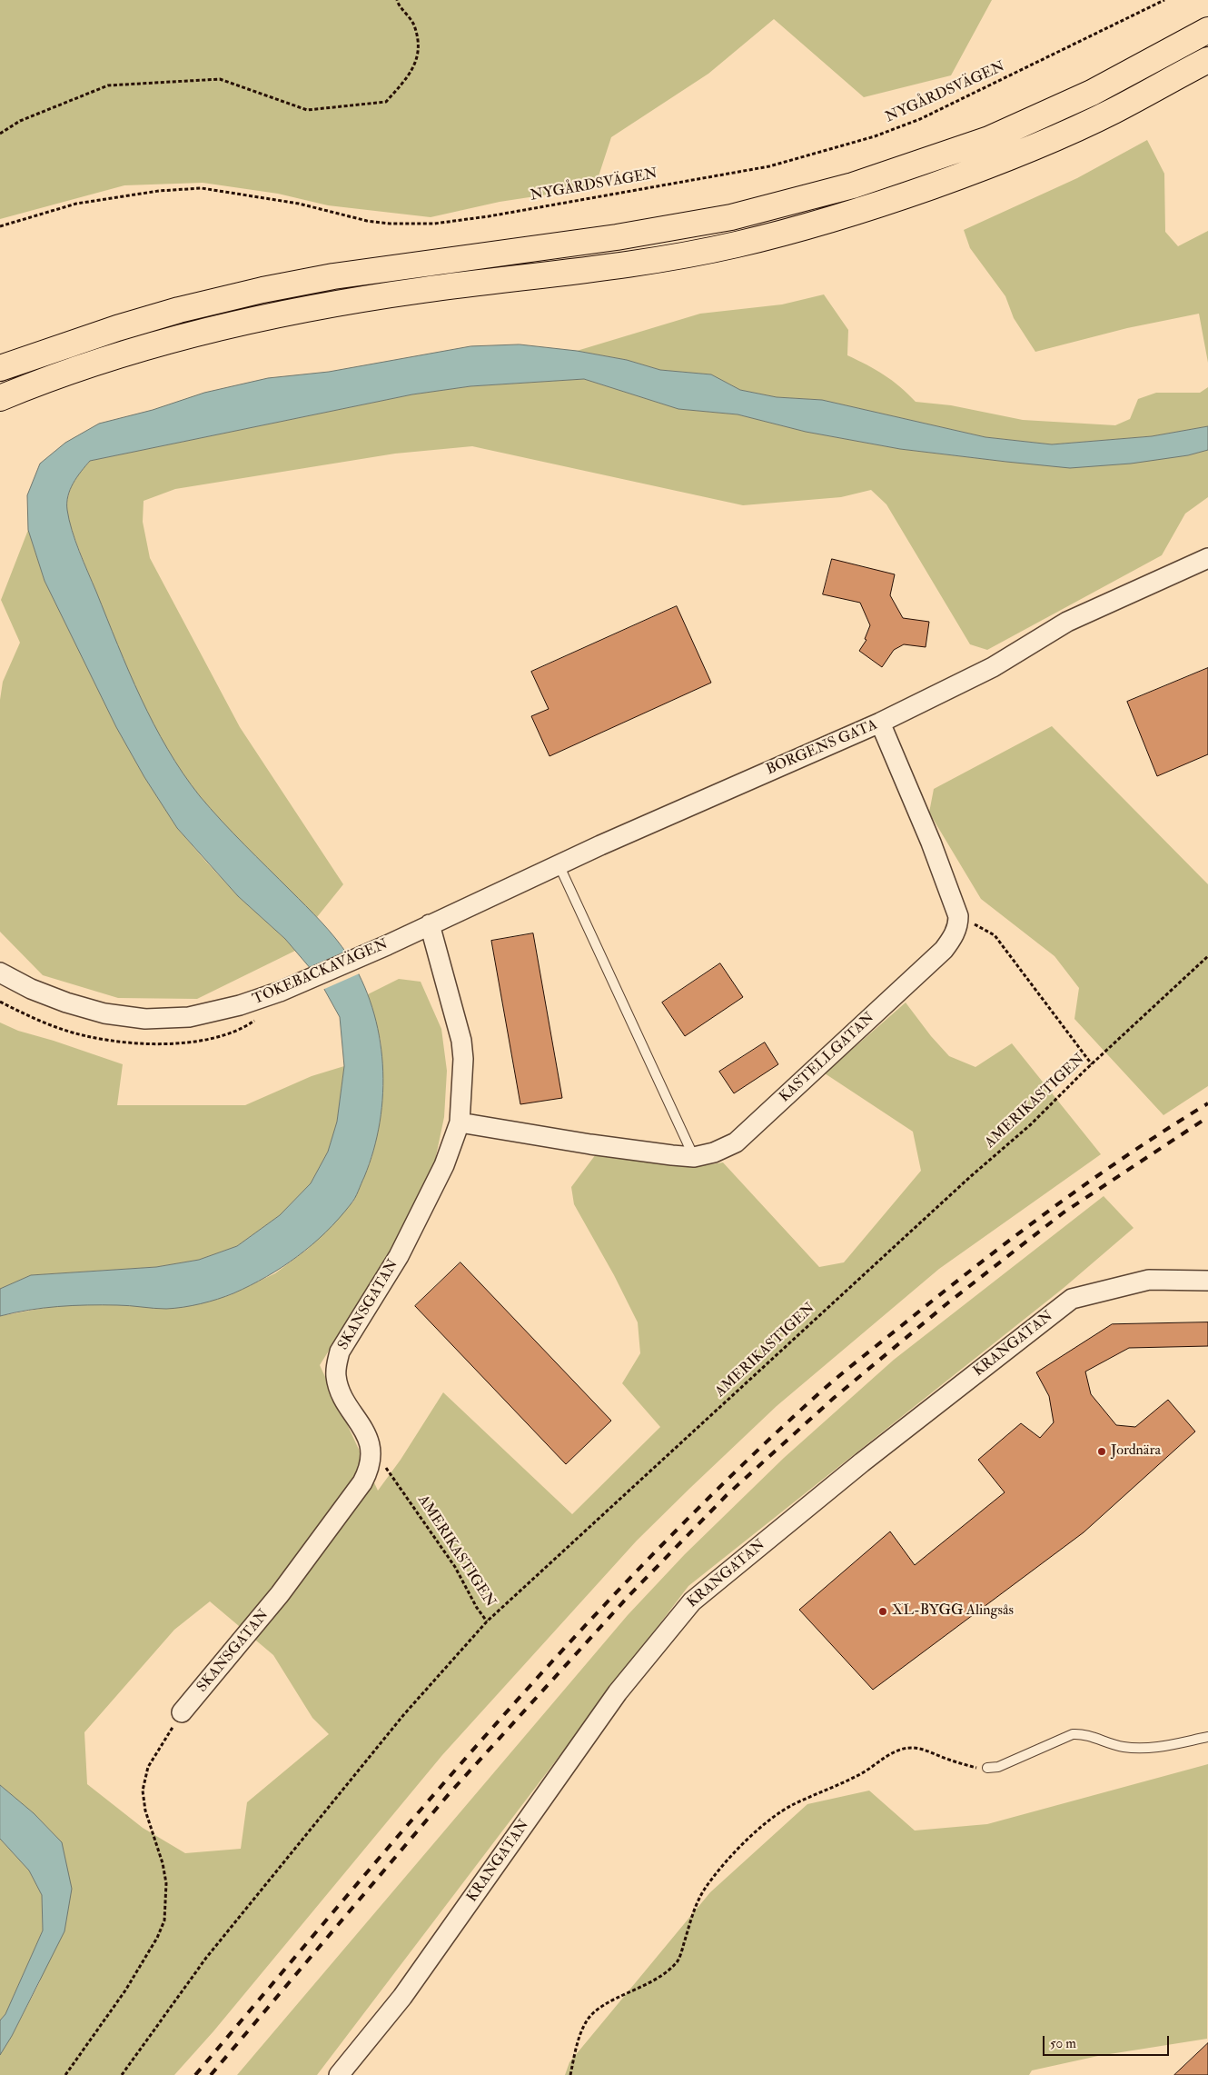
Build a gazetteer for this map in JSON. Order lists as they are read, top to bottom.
{
  "streets": {
    "street": [
      "BORGENS GATA",
      "TOKEBACKAVÄGEN",
      "KASTELLGATAN",
      "SKANSGATAN",
      "KRANGATAN"
    ],
    "path": ["NYGÅRDSVÄGEN", "AMERIKASTIGEN"]
  },
  "crossings": [
    ["BORGENS GATA", "TOKEBACKAVÄGEN"],
    ["BORGENS GATA", "SKANSGATAN"],
    ["TOKEBACKAVÄGEN", "SKANSGATAN"],
    ["KASTELLGATAN", "SKANSGATAN"],
    ["AMERIKASTIGEN", "SKANSGATAN"]
  ],
  "places": ["Jordnära", "XL-BYGG Alingsås"],
  "scale_bar": "50 m"
}
